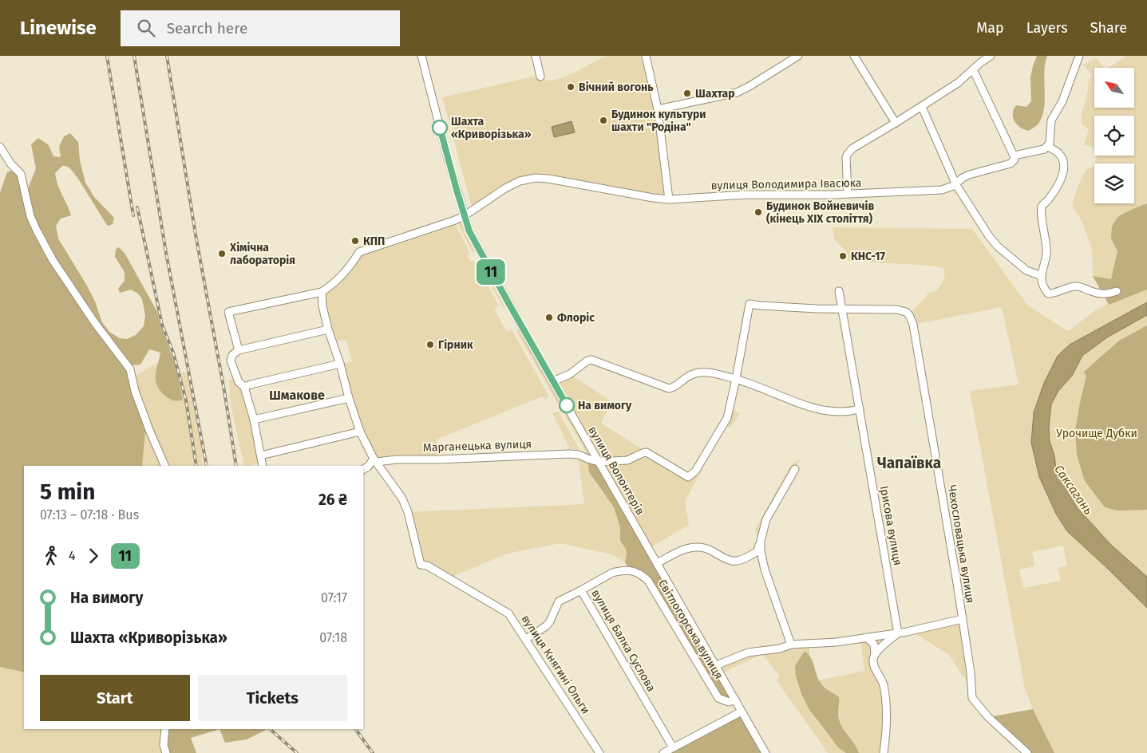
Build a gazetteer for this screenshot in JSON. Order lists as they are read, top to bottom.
{
  "streets": {
    "street": [
      "вулиця Володимира Івасюка",
      "Марганецька вулиця",
      "вулиця Волонтерів",
      "Ірисова вулиця",
      "Чехословацька вулиця",
      "Світлогорська вулиця",
      "вулиця Балка Суслова",
      "вулиця Княгині Ольги"
    ]
  },
  "crossings": [
    ["вулиця Володимира Івасюка", "вулиця Волонтерів"],
    ["Марганецька вулиця", "вулиця Волонтерів"],
    ["Марганецька вулиця", "вулиця Княгині Ольги"],
    ["вулиця Волонтерів", "Світлогорська вулиця"],
    ["Ірисова вулиця", "Чехословацька вулиця"],
    ["Світлогорська вулиця", "вулиця Балка Суслова"],
    ["вулиця Балка Суслова", "вулиця Княгині Ольги"]
  ],
  "districts": ["Шмакове", "Чапаївка"],
  "water": ["Саксагань"],
  "parks": ["Урочище Дубки"],
  "places": [
    "Вічний вогонь",
    "Шахтар",
    "Будинок культури шахти \"Родіна\"",
    "Шахта «Криворізька»",
    "Будинок Войневичів (кінець ХІХ століття)",
    "КПП",
    "Хімічна лабораторія",
    "КНС-17",
    "Флоріс",
    "Гірник",
    "На вимогу"
  ],
  "lines": ["bus line 11"],
  "north": "top left",
  "page": {
    "header": "Linewise",
    "search": "Search here",
    "nav": ["Map", "Layers", "Share"],
    "on_map": "11",
    "heading": ["5 min", "07:13 – 07:18 · Bus", "26 ₴"],
    "legs": ["4", "11"],
    "list": [
      {
        "name": "На вимогу",
        "value": "07:17"
      },
      {
        "name": "Шахта «Криворізька»",
        "value": "07:18"
      }
    ],
    "buttons": ["Start", "Tickets"]
  }
}
